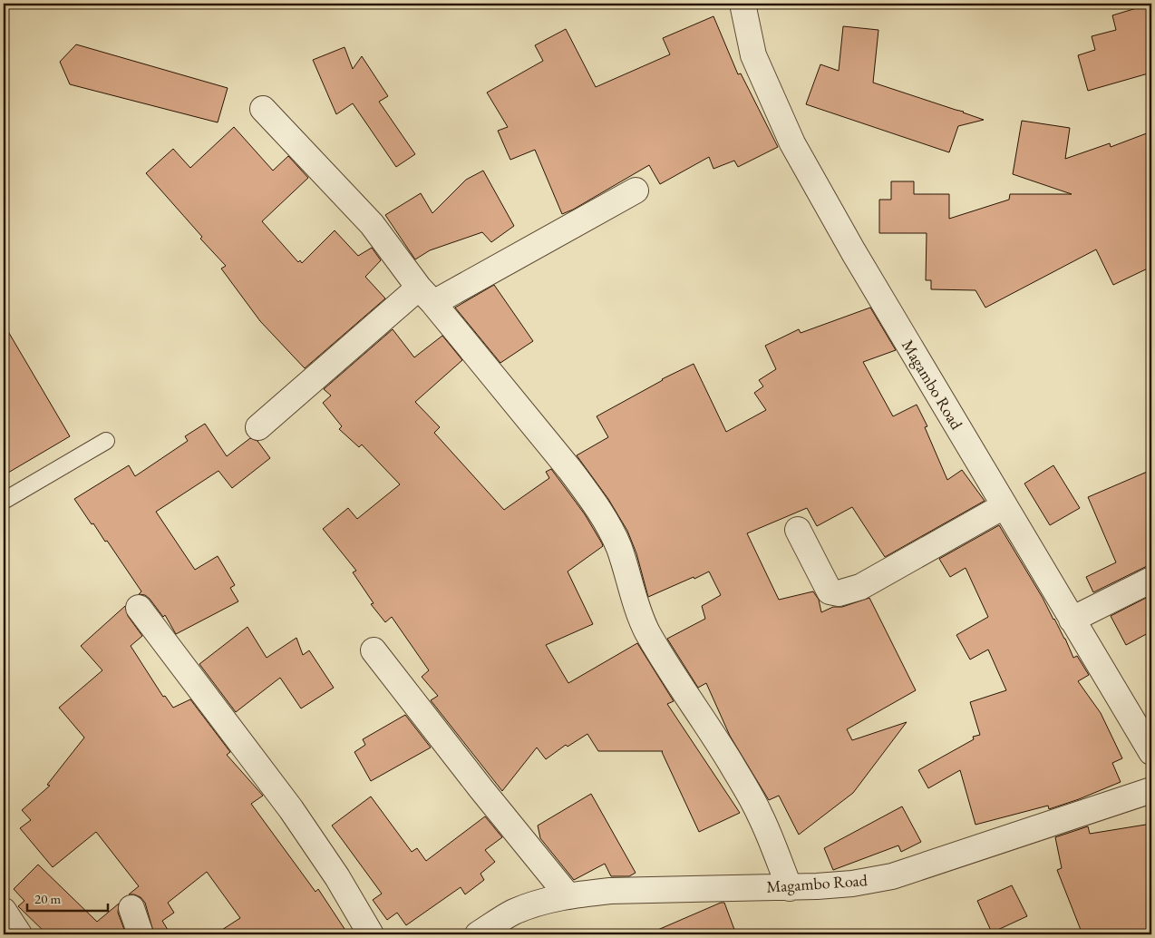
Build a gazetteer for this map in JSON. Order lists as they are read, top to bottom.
{
  "streets": {
    "street": ["Magambo Road"]
  },
  "scale_bar": "20 m"
}
